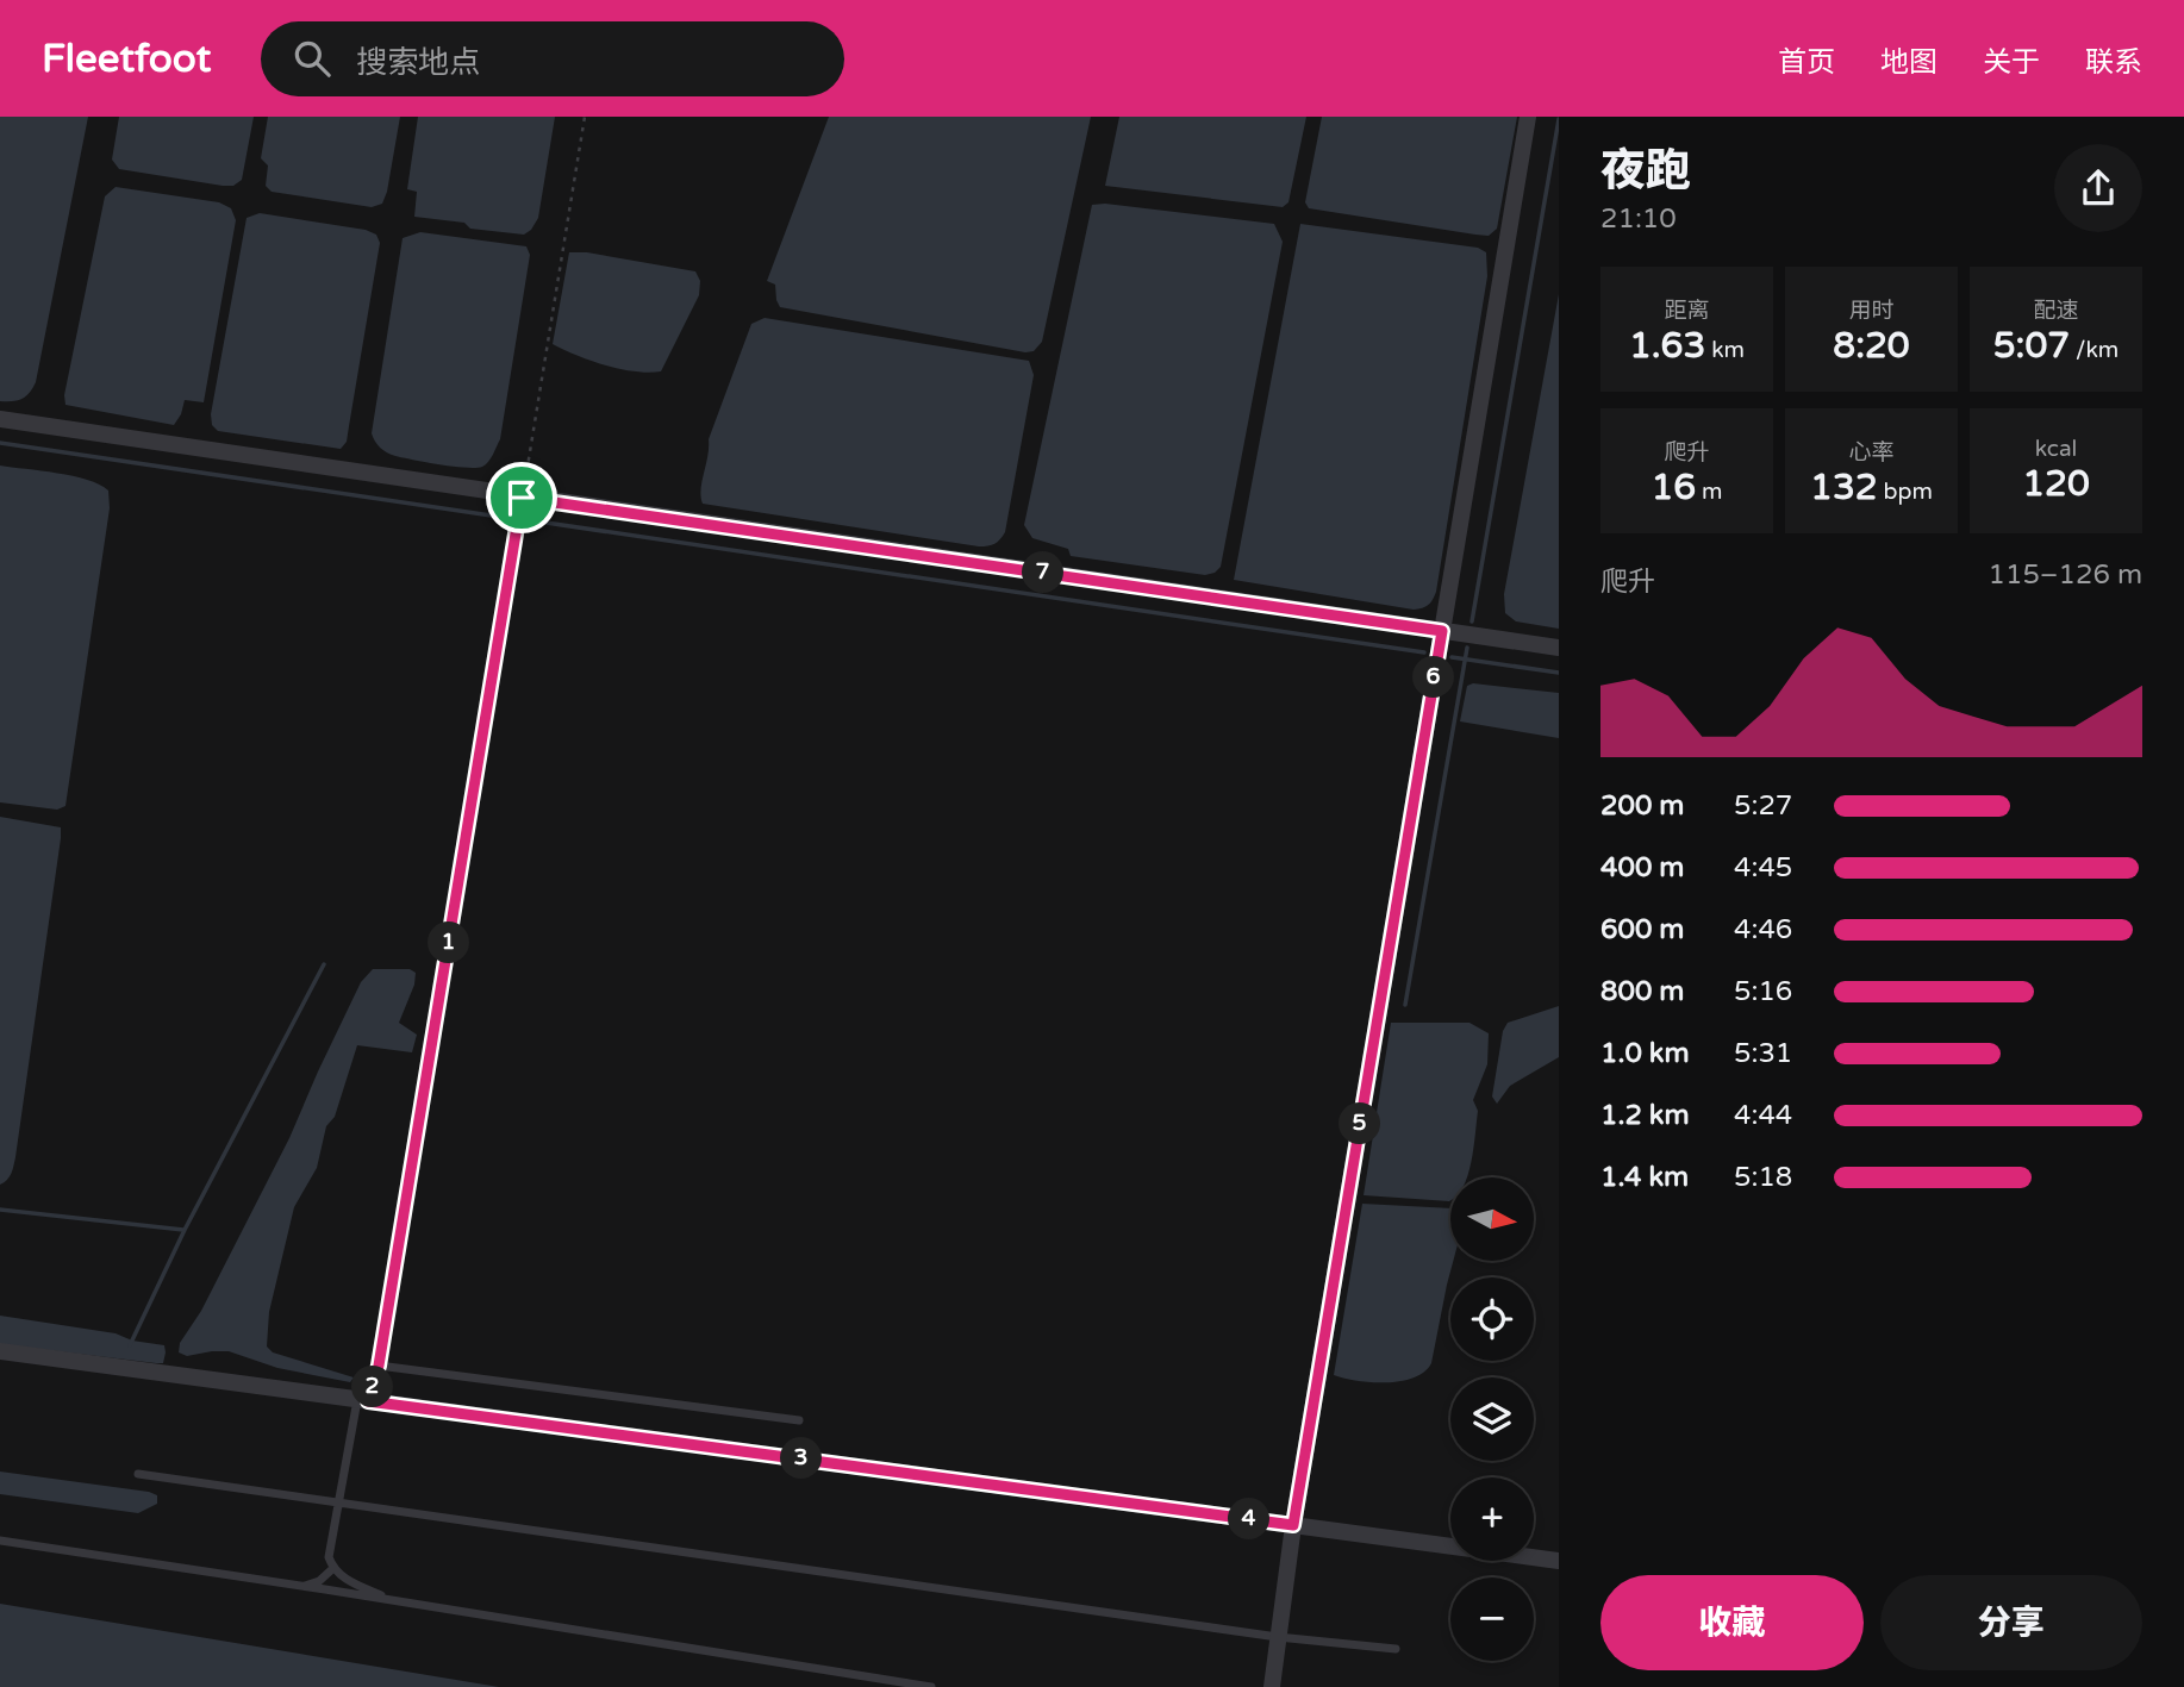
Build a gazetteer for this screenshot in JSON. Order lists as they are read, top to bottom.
{
  "north": "right",
  "page": {
    "header": "Fleetfoot",
    "search": "搜索地点",
    "nav": [
      "首页",
      "地图",
      "关于",
      "联系"
    ],
    "heading": ["夜跑", "21:10"],
    "stats": [
      ["距离", "1.63 km"],
      ["用时", "8:20"],
      ["配速", "5:07 /km"],
      ["爬升", "16 m"],
      ["心率", "132 bpm"],
      ["kcal", "120"]
    ],
    "chart": ["爬升", "115–126 m"],
    "pins": [
      "7",
      "6",
      "1",
      "5",
      "2",
      "3",
      "4"
    ],
    "list": [
      {
        "name": "200 m",
        "note": "5:27"
      },
      {
        "name": "400 m",
        "note": "4:45"
      },
      {
        "name": "600 m",
        "note": "4:46"
      },
      {
        "name": "800 m",
        "note": "5:16"
      },
      {
        "name": "1.0 km",
        "note": "5:31"
      },
      {
        "name": "1.2 km",
        "note": "4:44"
      },
      {
        "name": "1.4 km",
        "note": "5:18"
      }
    ],
    "map_buttons": ["+", "−"],
    "buttons": ["收藏", "分享"]
  }
}
